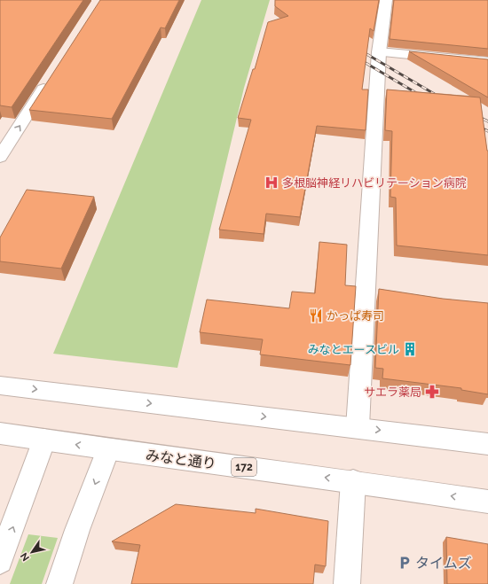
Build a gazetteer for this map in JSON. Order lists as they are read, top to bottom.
{
  "streets": {
    "main road": ["みなと通り", "172"]
  },
  "places": {
    "hospital": ["多根脳神経リハビリテーション病院"],
    "restaurant": ["かっぱ寿司"],
    "building": ["みなとエースビル"],
    "pharmacy": ["サエラ薬局"],
    "parking": ["タイムズ"]
  },
  "north": "bottom left"
}
